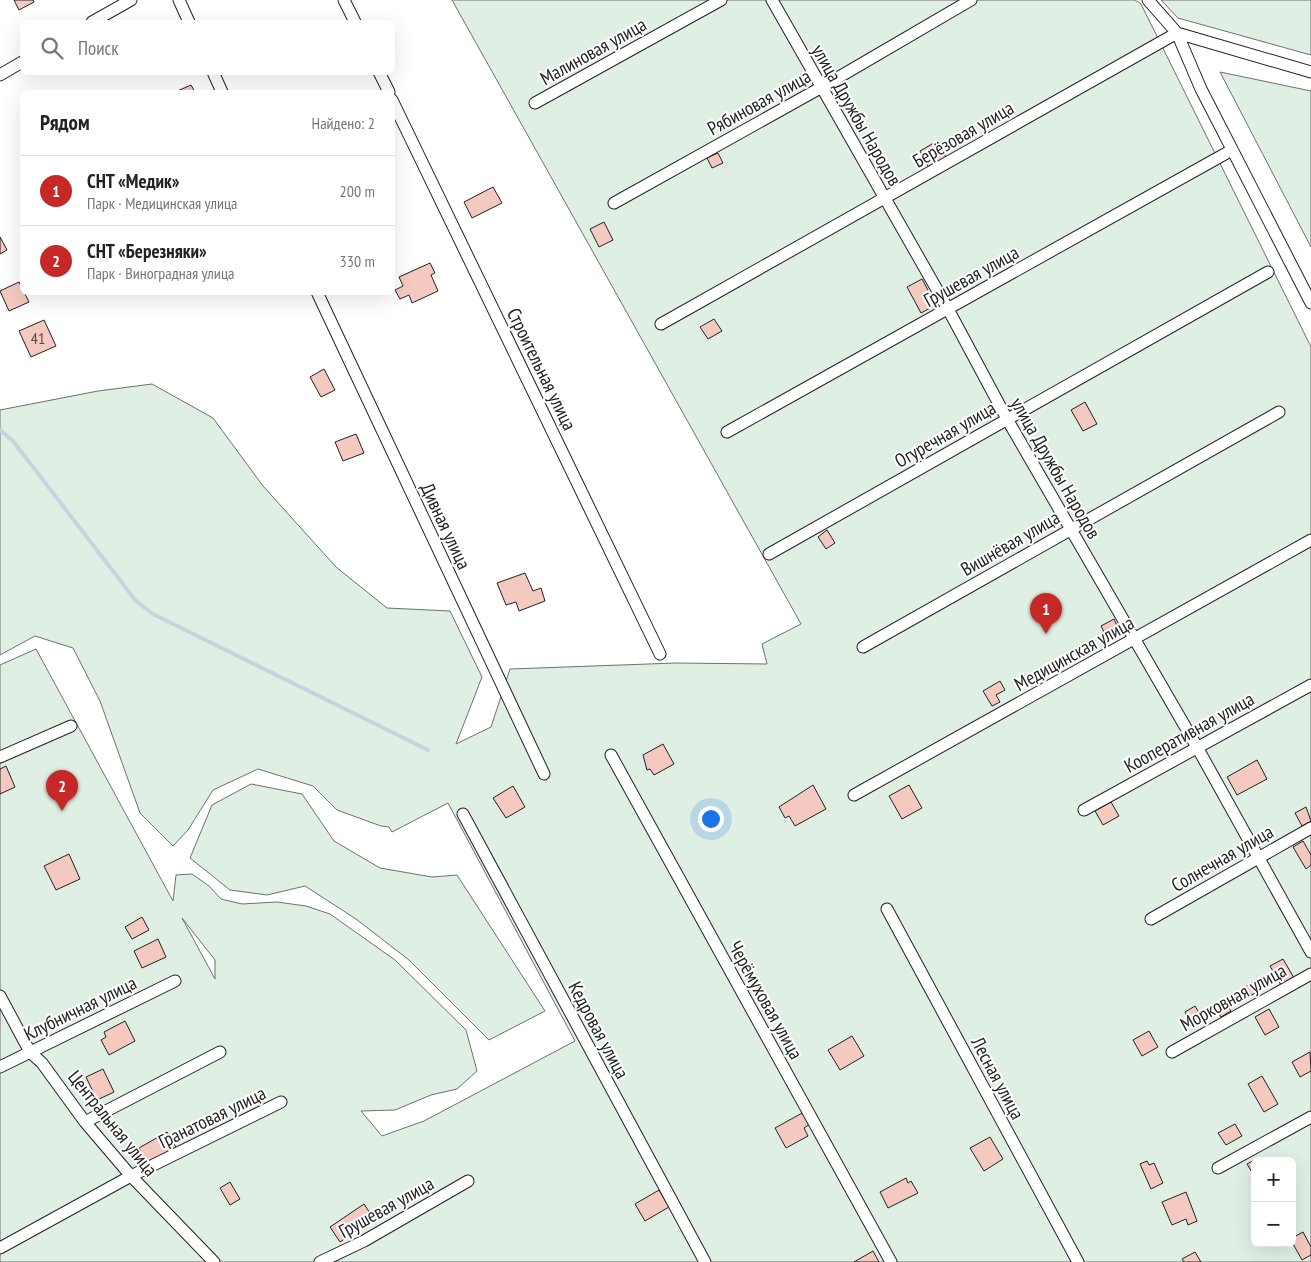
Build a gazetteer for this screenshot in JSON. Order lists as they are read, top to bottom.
{
  "streets": {
    "street": [
      "Малиновая улица",
      "Рябиновая улица",
      "улица Дружбы Народов",
      "Берёзовая улица",
      "Грушевая улица",
      "Строительная улица",
      "Огуречная улица",
      "Дивная улица",
      "Вишнёвая улица",
      "Медицинская улица",
      "Кооперативная улица",
      "Солнечная улица",
      "Морковная улица",
      "Черёмуховая улица",
      "Клубничная улица",
      "Кедровая улица",
      "Лесная улица",
      "Гранатовая улица",
      "Центральная улица"
    ]
  },
  "crossings": [
    ["Рябиновая улица", "улица Дружбы Народов"],
    ["улица Дружбы Народов", "Берёзовая улица"],
    ["улица Дружбы Народов", "Грушевая улица"],
    ["улица Дружбы Народов", "Огуречная улица"],
    ["улица Дружбы Народов", "Вишнёвая улица"],
    ["улица Дружбы Народов", "Медицинская улица"],
    ["улица Дружбы Народов", "Кооперативная улица"],
    ["улица Дружбы Народов", "Солнечная улица"],
    ["Клубничная улица", "Центральная улица"],
    ["Гранатовая улица", "Центральная улица"]
  ],
  "house_numbers": ["41"],
  "page": {
    "search": "Поиск",
    "heading": ["Рядом", "Найдено: 2"],
    "list": [
      {
        "mark": "1",
        "name": "СНТ «Медик»",
        "note": "Парк · Медицинская улица",
        "value": "200 m"
      },
      {
        "mark": "2",
        "name": "СНТ «Березняки»",
        "note": "Парк · Виноградная улица",
        "value": "330 m"
      }
    ],
    "pins": ["1", "2"],
    "map_buttons": ["+", "−"]
  }
}
